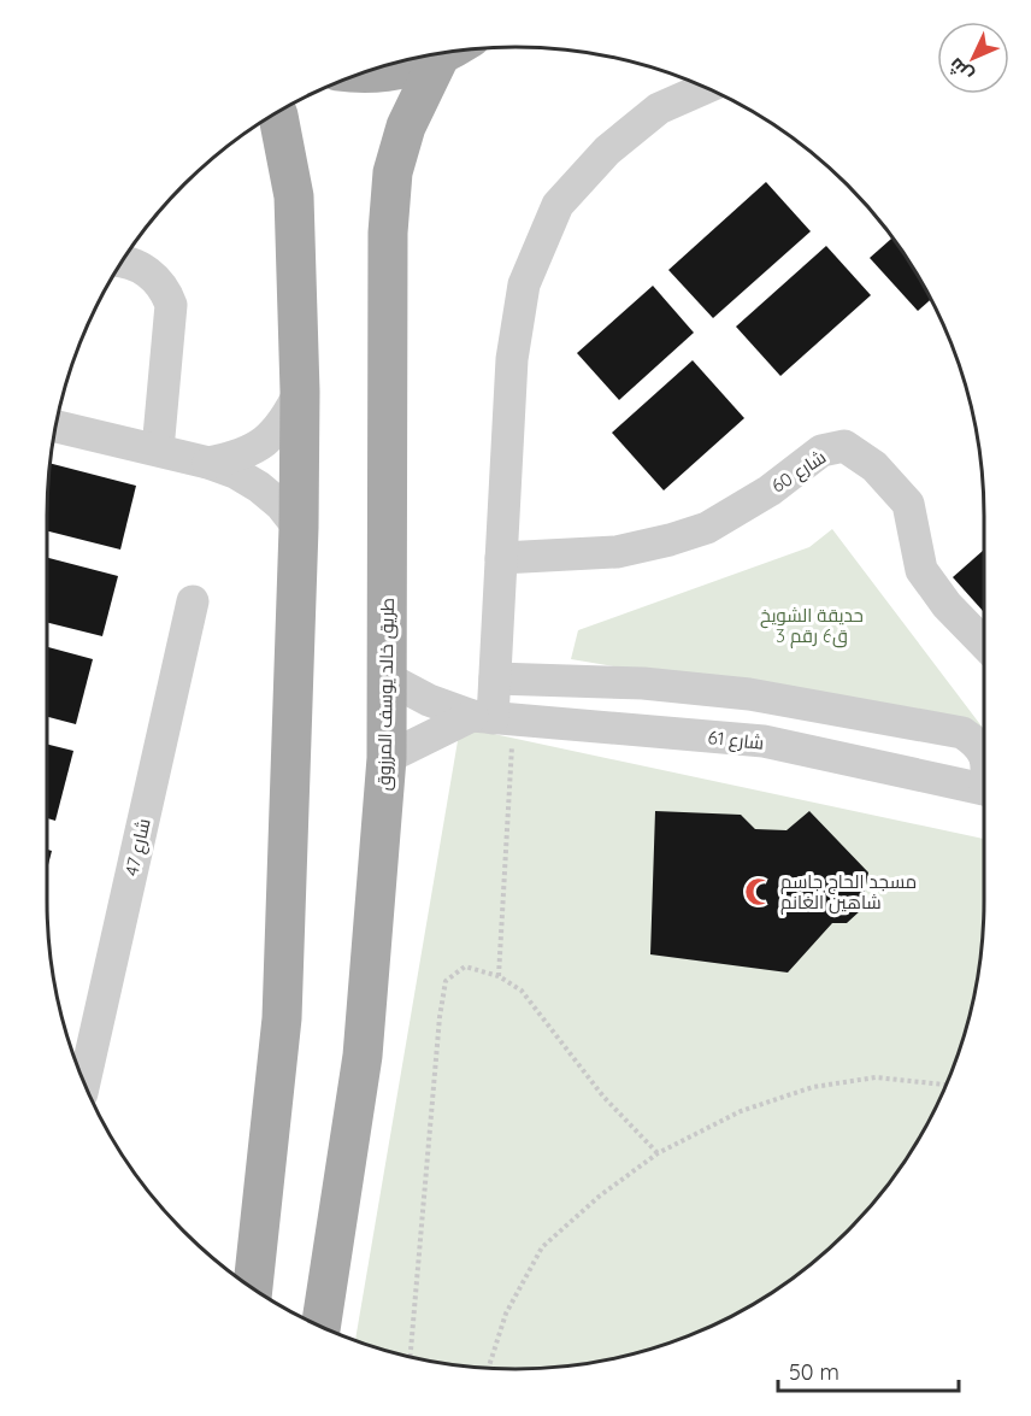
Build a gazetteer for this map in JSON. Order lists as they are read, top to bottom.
{
  "streets": {
    "main road": ["طريق خالد يوسف المرزوق"],
    "street": ["شارع 60", "شارع 61", "شارع 47"]
  },
  "crossings": [
    ["طريق خالد يوسف المرزوق", "شارع 61"]
  ],
  "parks": ["حديقة الشويخ ق6 رقم 3"],
  "places": {
    "mosque": ["مسجد الحاج جاسم شاهين الغانم"]
  },
  "scale_bar": "50 m",
  "north": "bottom left"
}
